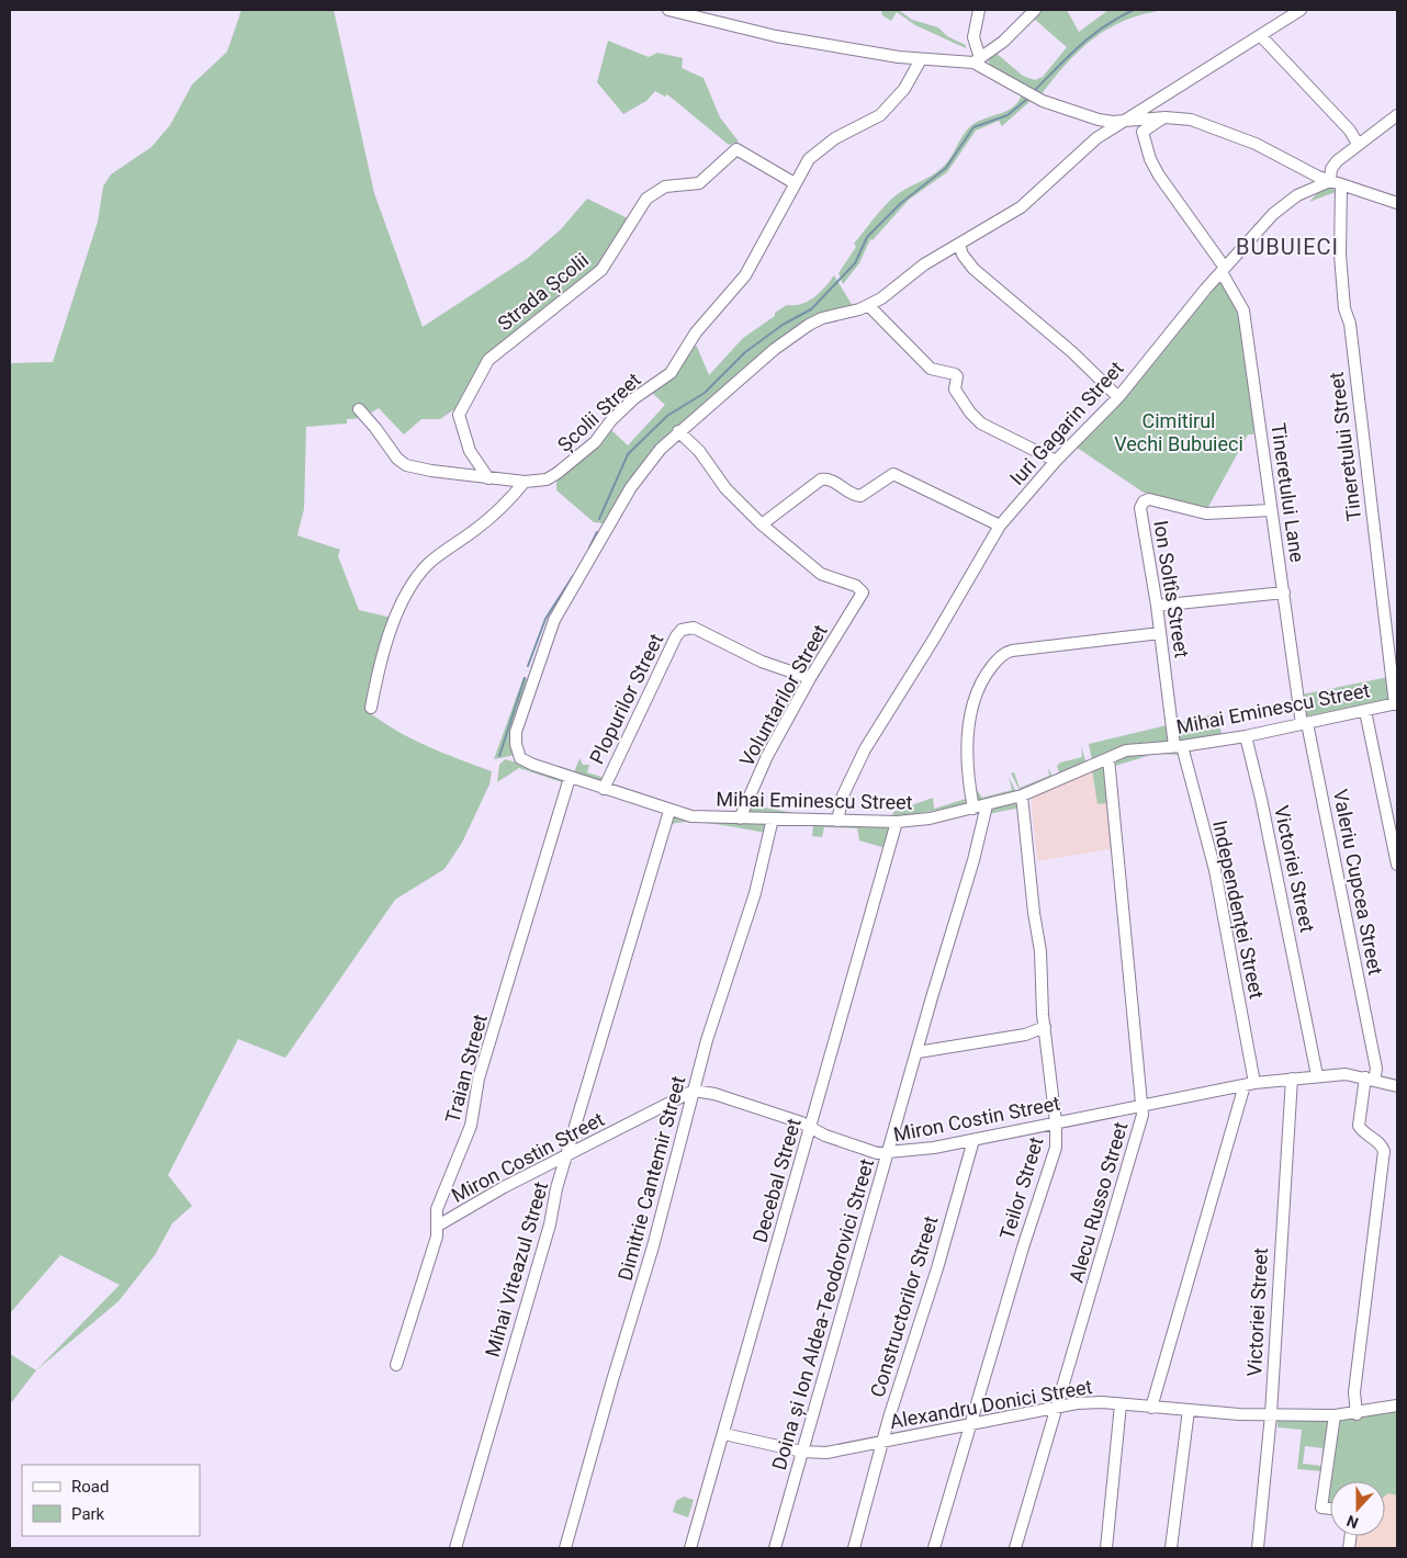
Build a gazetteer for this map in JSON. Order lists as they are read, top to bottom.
{
  "streets": {
    "street": [
      "Strada Școlii",
      "Școlii Street",
      "Iuri Gagarin Street",
      "Tineretului Street",
      "Tineretului Lane",
      "Ion Soltîs Street",
      "Voluntarilor Street",
      "Plopurilor Street",
      "Mihai Eminescu Street",
      "Victoriei Street",
      "Valeriu Cupcea Street",
      "Independenței Street",
      "Traian Street",
      "Miron Costin Street",
      "Dimitrie Cantemir Street",
      "Decebal Street",
      "Teilor Street",
      "Alecu Russo Street",
      "Mihai Viteazul Street",
      "Constructorilor Street",
      "Doina și Ion Aldea-Teodorovici Street",
      "Alexandru Donici Street"
    ]
  },
  "crossings": [
    ["Strada Școlii", "Școlii Street"],
    ["Iuri Gagarin Street", "Tineretului Lane"],
    ["Iuri Gagarin Street", "Mihai Eminescu Street"],
    ["Tineretului Street", "Mihai Eminescu Street"],
    ["Tineretului Lane", "Ion Soltîs Street"],
    ["Tineretului Lane", "Mihai Eminescu Street"],
    ["Tineretului Lane", "Valeriu Cupcea Street"],
    ["Ion Soltîs Street", "Mihai Eminescu Street"],
    ["Ion Soltîs Street", "Independenței Street"],
    ["Voluntarilor Street", "Plopurilor Street"],
    ["Voluntarilor Street", "Mihai Eminescu Street"],
    ["Plopurilor Street", "Mihai Eminescu Street"],
    ["Mihai Eminescu Street", "Victoriei Street"],
    ["Mihai Eminescu Street", "Valeriu Cupcea Street"],
    ["Mihai Eminescu Street", "Independenței Street"],
    ["Mihai Eminescu Street", "Traian Street"],
    ["Mihai Eminescu Street", "Dimitrie Cantemir Street"],
    ["Mihai Eminescu Street", "Decebal Street"],
    ["Mihai Eminescu Street", "Teilor Street"],
    ["Mihai Eminescu Street", "Alecu Russo Street"],
    ["Mihai Eminescu Street", "Mihai Viteazul Street"],
    ["Mihai Eminescu Street", "Doina și Ion Aldea-Teodorovici Street"],
    ["Victoriei Street", "Miron Costin Street"],
    ["Victoriei Street", "Alexandru Donici Street"],
    ["Valeriu Cupcea Street", "Miron Costin Street"],
    ["Valeriu Cupcea Street", "Alexandru Donici Street"],
    ["Independenței Street", "Miron Costin Street"],
    ["Independenței Street", "Alexandru Donici Street"],
    ["Traian Street", "Miron Costin Street"],
    ["Miron Costin Street", "Dimitrie Cantemir Street"],
    ["Miron Costin Street", "Decebal Street"],
    ["Miron Costin Street", "Teilor Street"],
    ["Miron Costin Street", "Alecu Russo Street"],
    ["Miron Costin Street", "Mihai Viteazul Street"],
    ["Miron Costin Street", "Constructorilor Street"],
    ["Miron Costin Street", "Doina și Ion Aldea-Teodorovici Street"],
    ["Decebal Street", "Alexandru Donici Street"],
    ["Teilor Street", "Alexandru Donici Street"],
    ["Alecu Russo Street", "Alexandru Donici Street"],
    ["Constructorilor Street", "Alexandru Donici Street"],
    ["Doina și Ion Aldea-Teodorovici Street", "Alexandru Donici Street"]
  ],
  "districts": ["BUBUIECI"],
  "parks": ["Cimitirul Vechi Bubuieci"],
  "legend": ["Road", "Park"],
  "north": "bottom"
}
